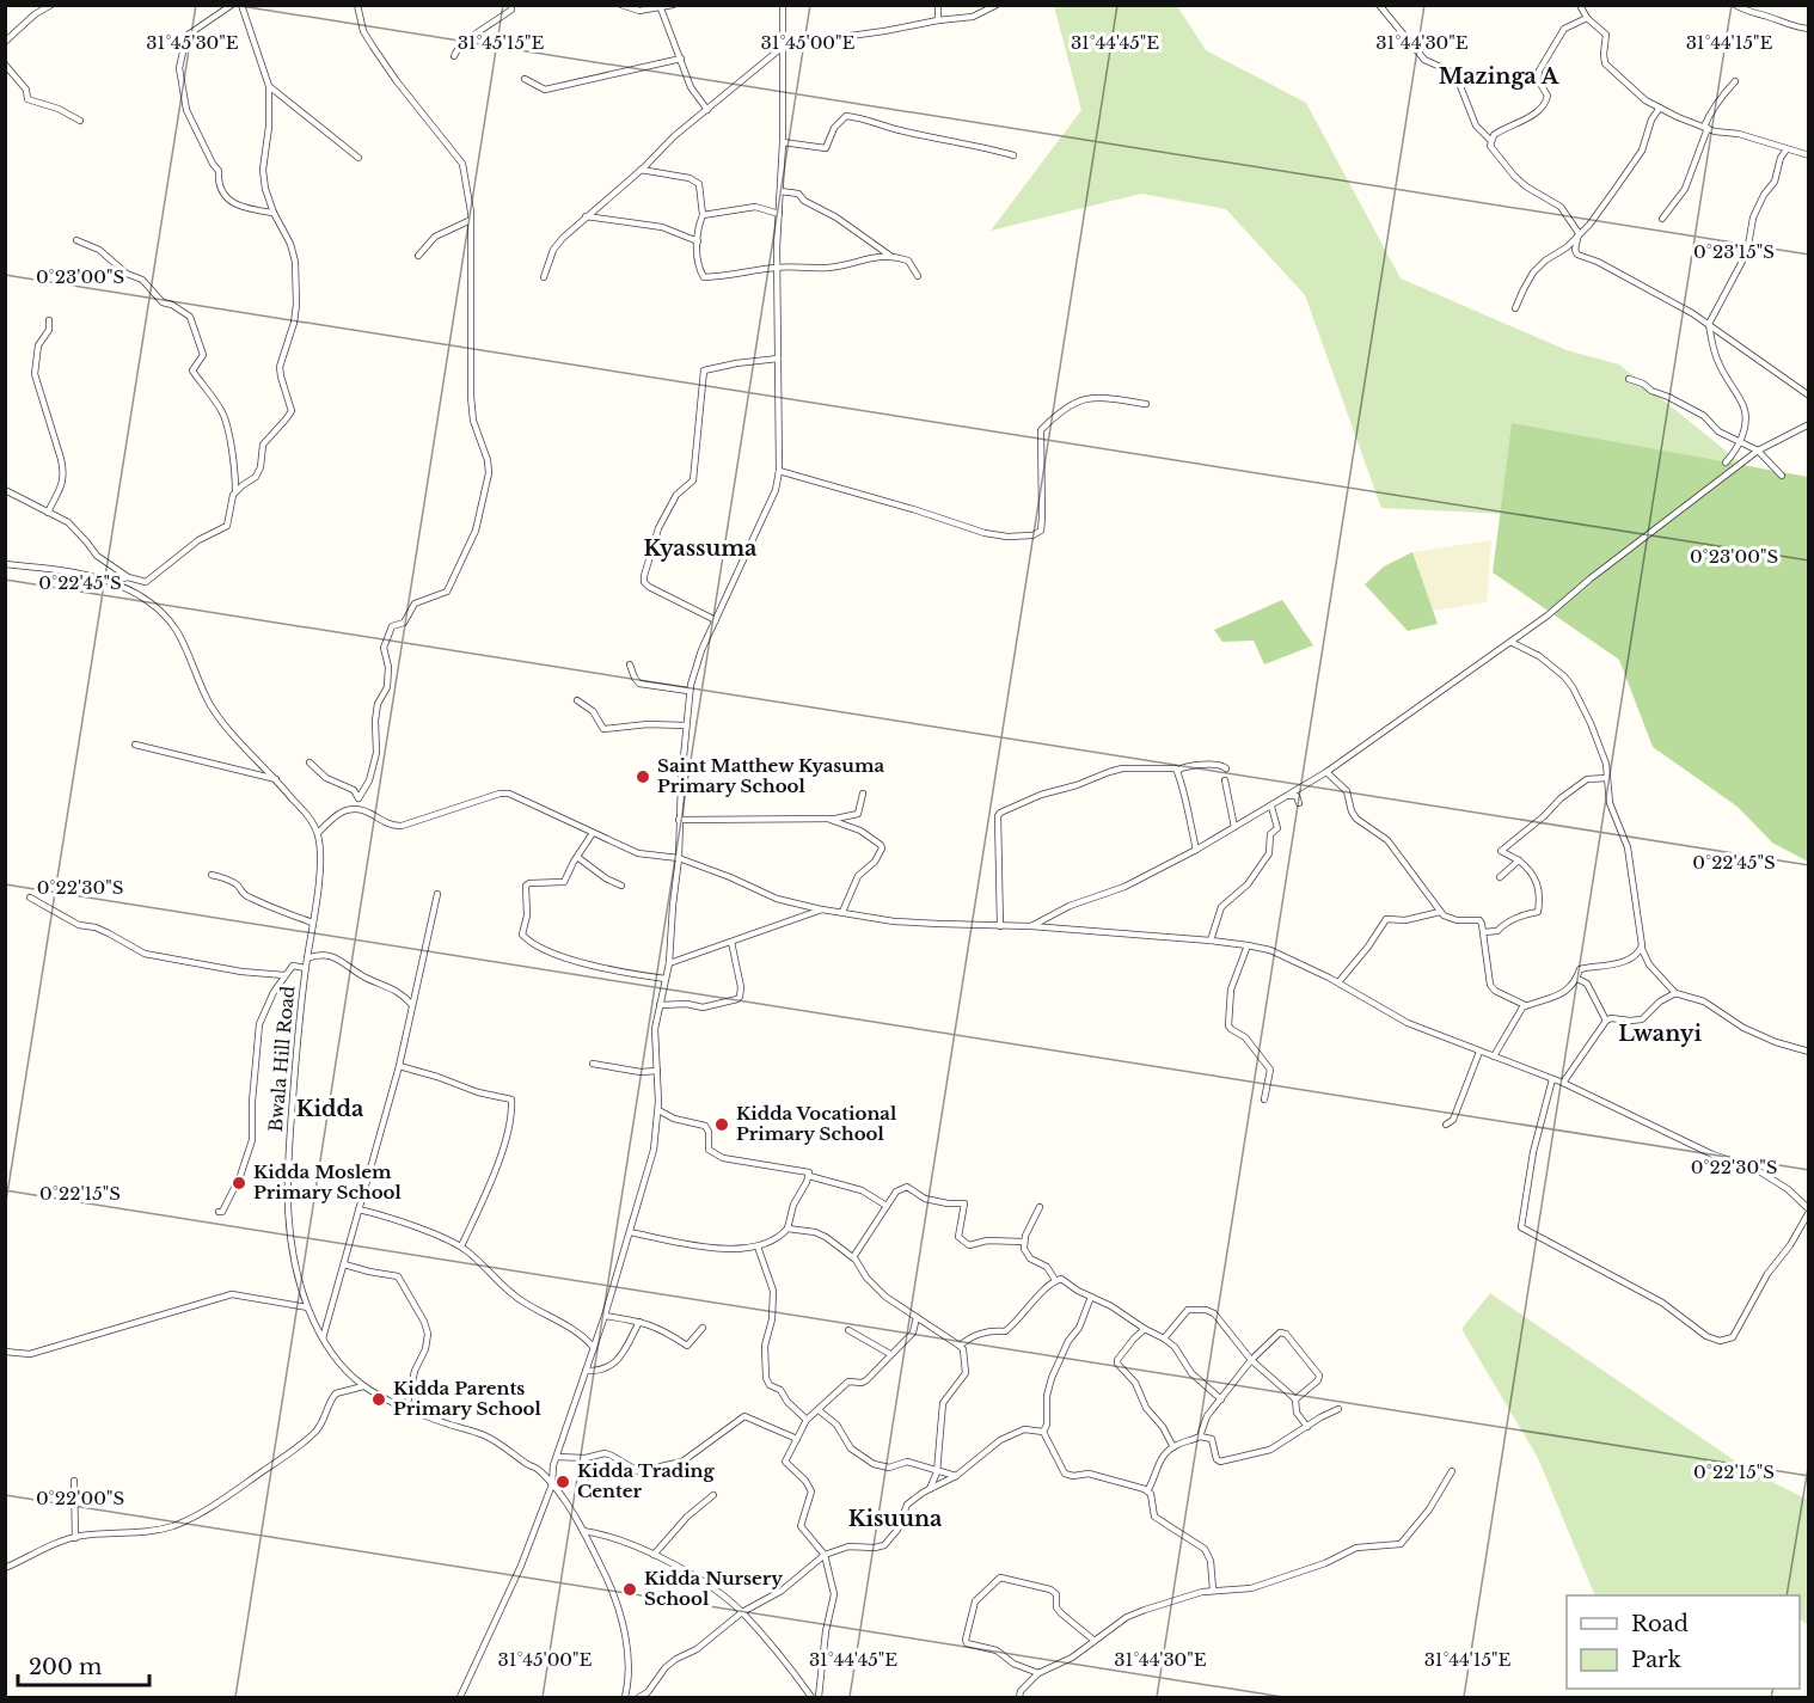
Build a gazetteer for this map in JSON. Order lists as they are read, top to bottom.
{
  "streets": {
    "street": ["Bwala Hill Road"]
  },
  "districts": [
    "Mazinga A",
    "Kyassuma",
    "Lwanyi",
    "Kidda",
    "Kisuuna"
  ],
  "places": [
    "Saint Matthew Kyasuma Primary School",
    "Kidda Vocational Primary School",
    "Kidda Moslem Primary School",
    "Kidda Parents Primary School",
    "Kidda Trading Center",
    "Kidda Nursery School"
  ],
  "legend": ["Road", "Park"],
  "scale_bar": "200 m",
  "coordinates": [
    "31°45'30\"E",
    "31°45'15\"E",
    "31°45'00\"E",
    "31°44'45\"E",
    "31°44'30\"E",
    "31°44'15\"E",
    "0°23'15\"S",
    "0°23'00\"S",
    "0°22'45\"S",
    "0°22'30\"S",
    "0°22'15\"S",
    "0°22'00\"S"
  ]
}
